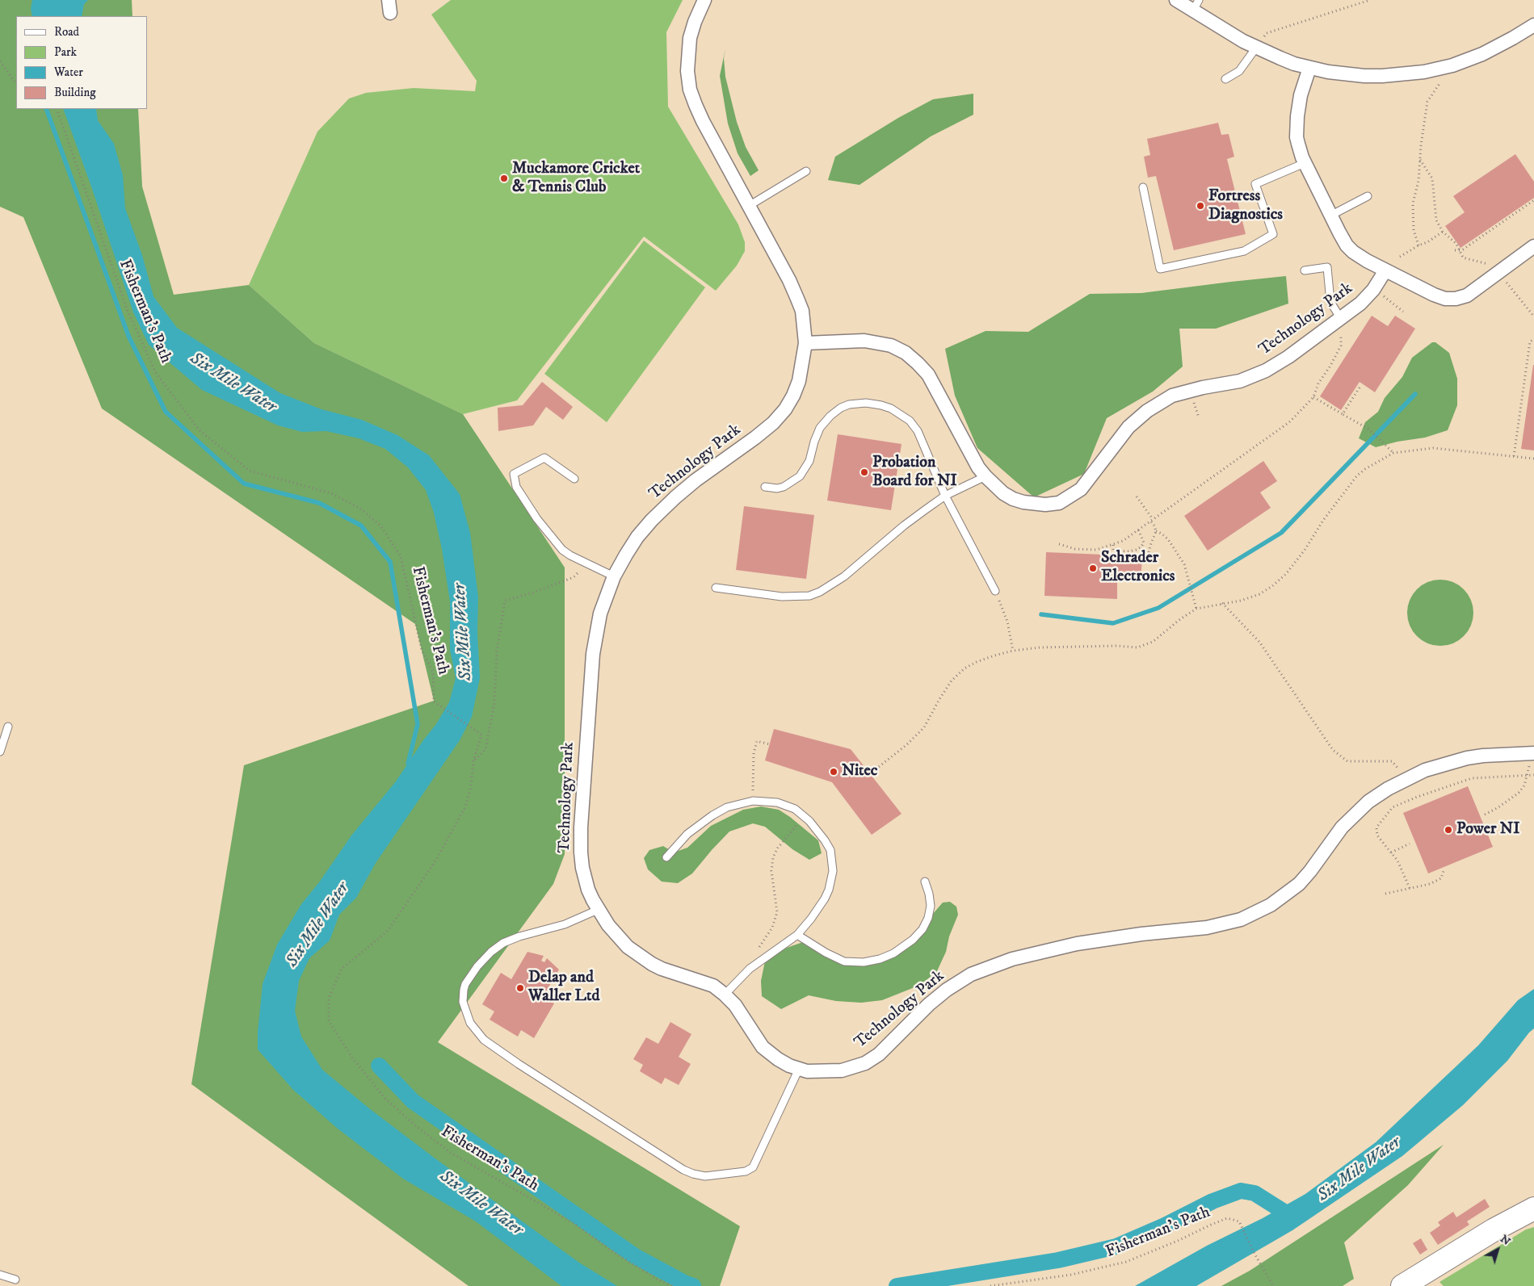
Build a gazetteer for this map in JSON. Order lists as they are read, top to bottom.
{
  "streets": {
    "street": ["Technology Park"],
    "path": ["Fisherman's Path"]
  },
  "water": ["Six Mile Water"],
  "places": [
    "Muckamore Cricket & Tennis Club",
    "Fortress Diagnostics",
    "Probation Board for NI",
    "Schrader Electronics",
    "Nitec",
    "Power NI",
    "Delap and Waller Ltd"
  ],
  "legend": [
    "Road",
    "Park",
    "Water",
    "Building"
  ],
  "north": "top right"
}
